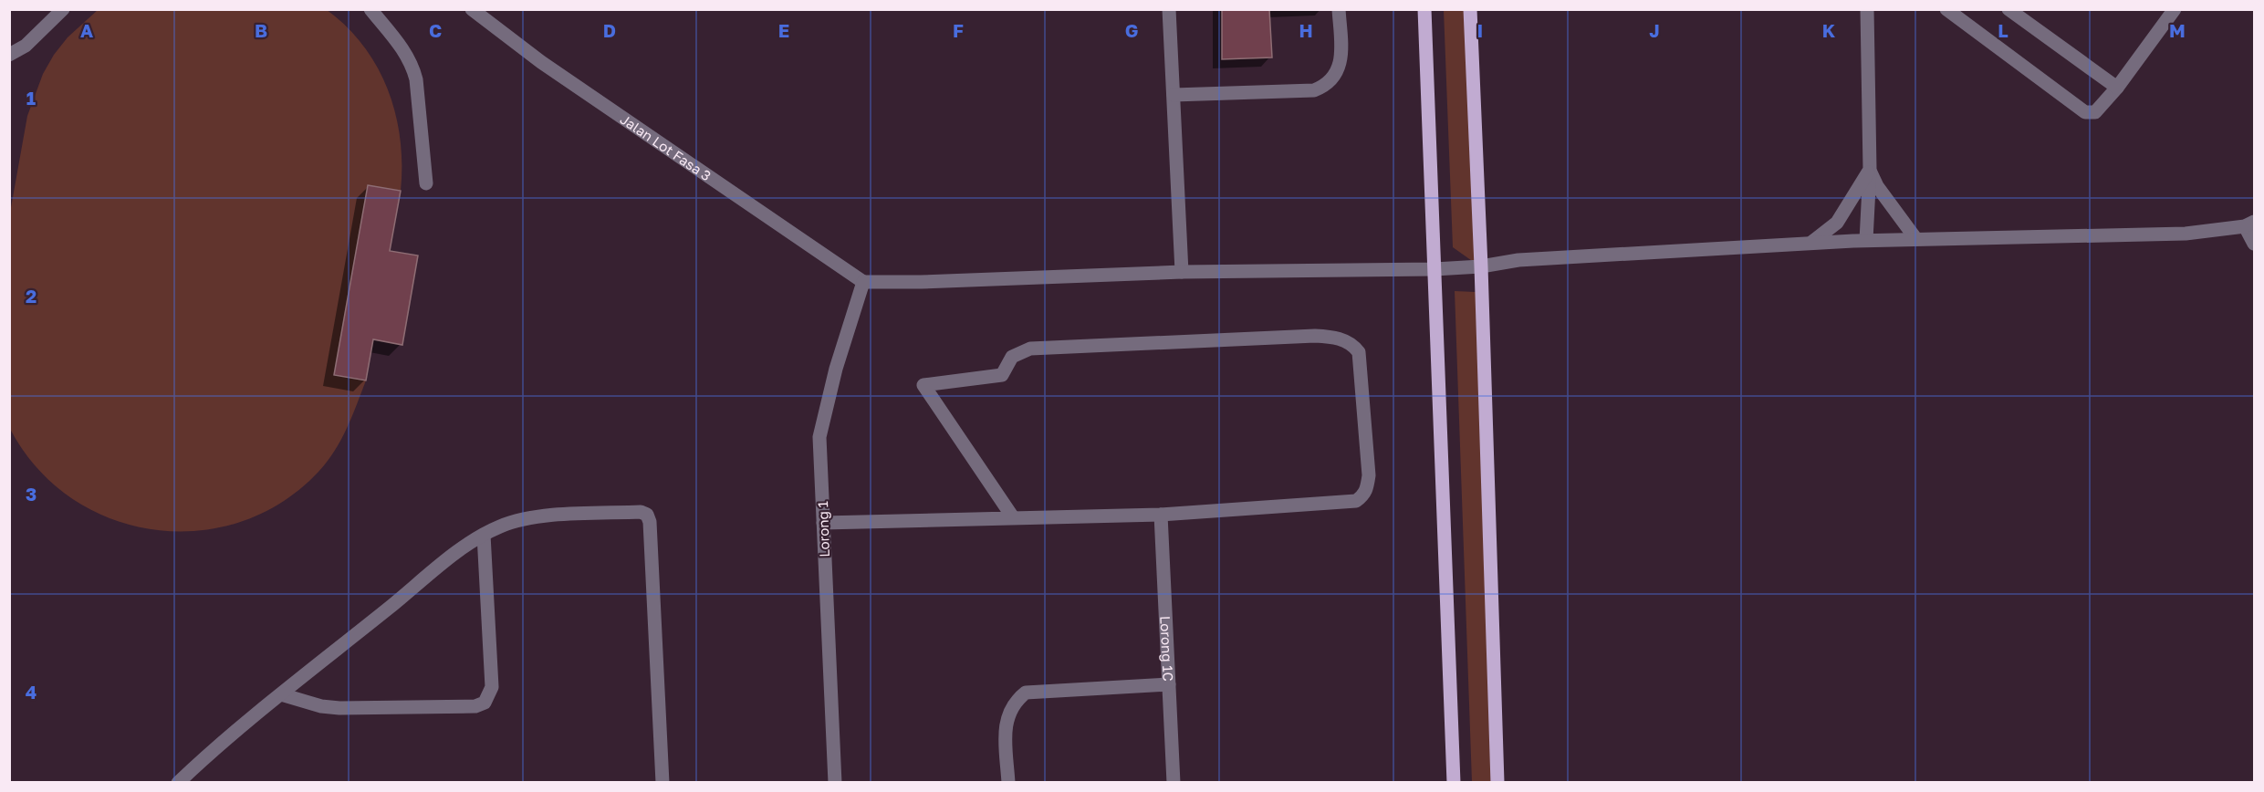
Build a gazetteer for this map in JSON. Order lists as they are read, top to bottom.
{
  "streets": {
    "street": ["Jalan Lot Fasa 3", "Lorong 1", "Lorong 1C"]
  },
  "crossings": [
    ["Jalan Lot Fasa 3", "Lorong 1"]
  ],
  "grid": {
    "columns": [
      "A",
      "B",
      "C",
      "D",
      "E",
      "F",
      "G",
      "H",
      "I",
      "J",
      "K",
      "L",
      "M"
    ],
    "rows": [
      "1",
      "2",
      "3",
      "4"
    ]
  }
}
